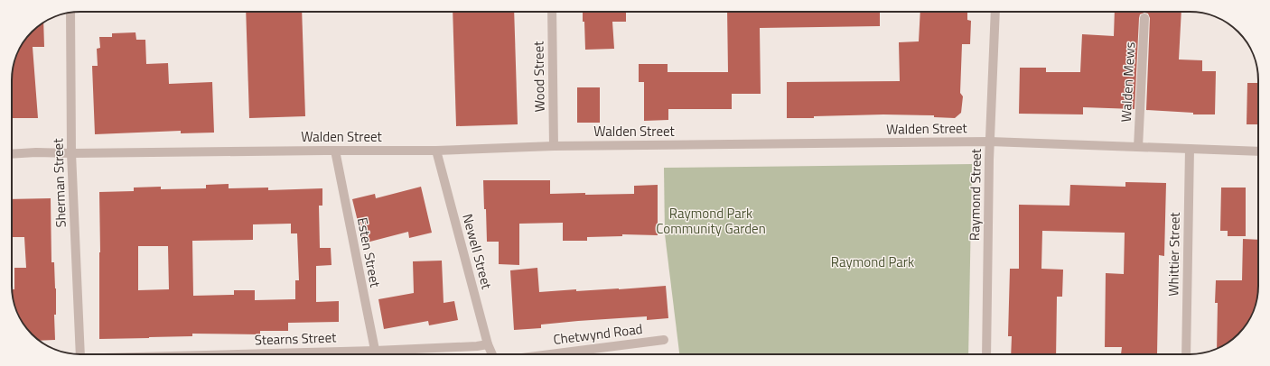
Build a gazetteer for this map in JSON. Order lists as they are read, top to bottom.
{
  "streets": {
    "street": [
      "Wood Street",
      "Walden Mews",
      "Walden Street",
      "Sherman Street",
      "Raymond Street",
      "Newell Street",
      "Esten Street",
      "Whittier Street",
      "Chetwynd Road",
      "Stearns Street"
    ]
  },
  "crossings": [
    ["Wood Street", "Walden Street"],
    ["Walden Mews", "Walden Street"],
    ["Walden Street", "Sherman Street"],
    ["Walden Street", "Raymond Street"],
    ["Walden Street", "Newell Street"],
    ["Walden Street", "Esten Street"],
    ["Walden Street", "Whittier Street"],
    ["Newell Street", "Stearns Street"],
    ["Esten Street", "Stearns Street"]
  ],
  "parks": ["Raymond Park Community Garden", "Raymond Park"]
}
